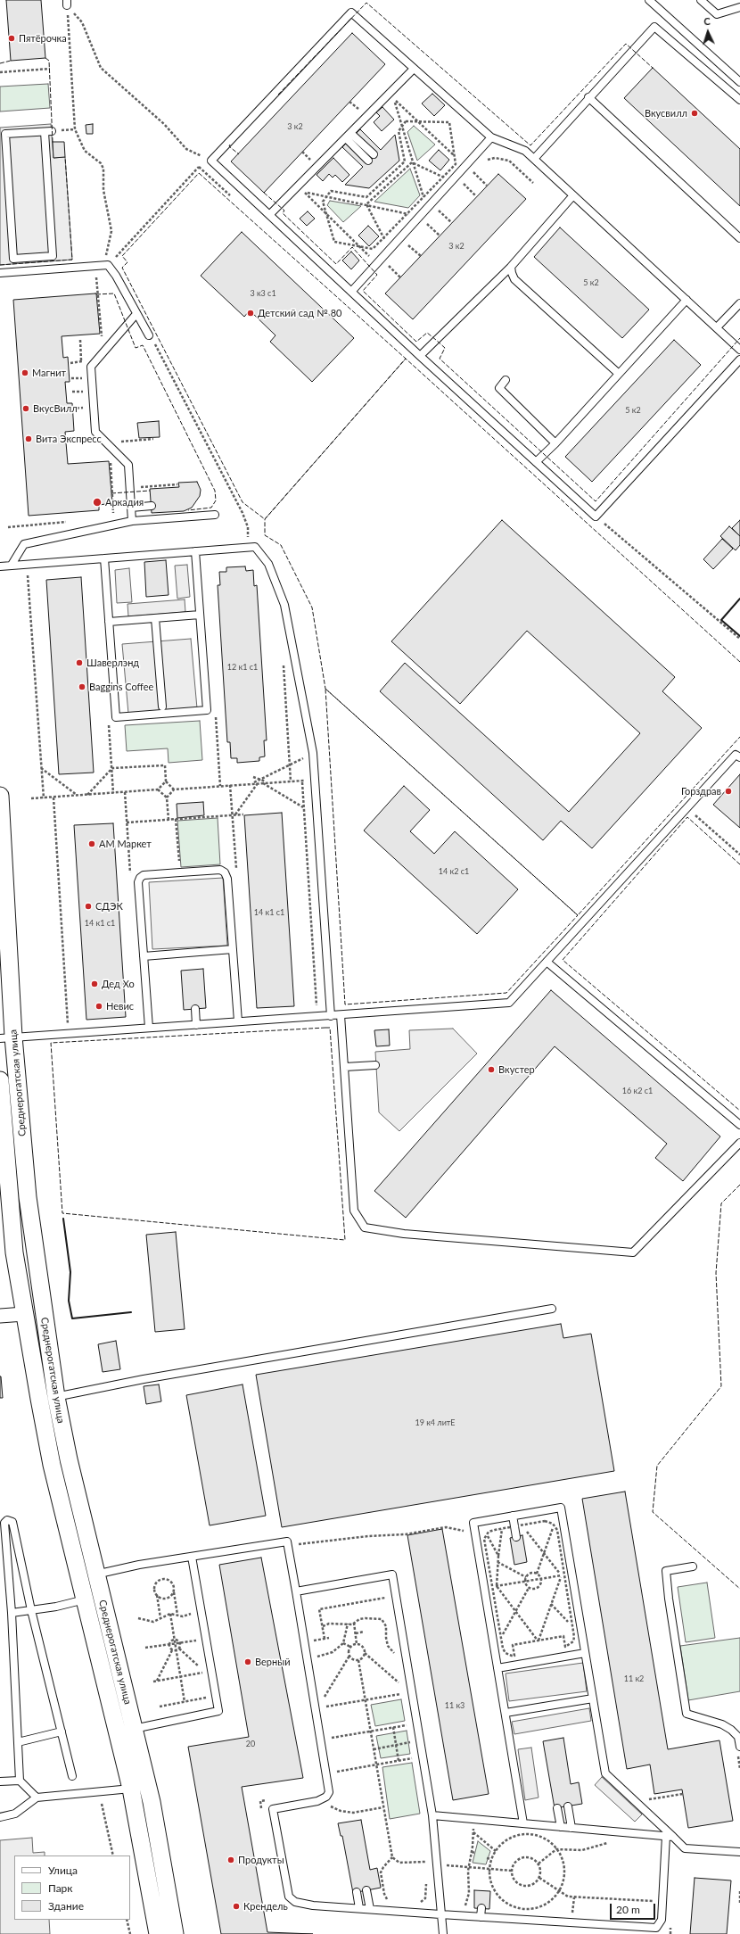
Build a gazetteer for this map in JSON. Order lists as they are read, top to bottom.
{
  "streets": {
    "street": ["Среднерогатская улица"]
  },
  "places": [
    "Пятёрочка",
    "Вкусвилл",
    "Детский сад № 80",
    "Магнит",
    "ВкусВилл",
    "Вита Экспресс",
    "Аркадия",
    "Шаверлэнд",
    "Baggins Coffee",
    "Горздрав",
    "АМ Маркет",
    "СДЭК",
    "Дед Хо",
    "Невис",
    "Вкустер",
    "Верный",
    "Продукты",
    "Крендель"
  ],
  "house_numbers": [
    "3 к2",
    "3 к2",
    "5 к2",
    "3 к3 с1",
    "5 к2",
    "12 к1 с1",
    "14 к2 с1",
    "14 к1 с1",
    "14 к1 с1",
    "16 к2 с1",
    "19 к4 литЕ",
    "11 к2",
    "11 к3",
    "20"
  ],
  "legend": ["Улица", "Парк", "Здание"],
  "scale_bar": "20 m",
  "north": "top"
}
